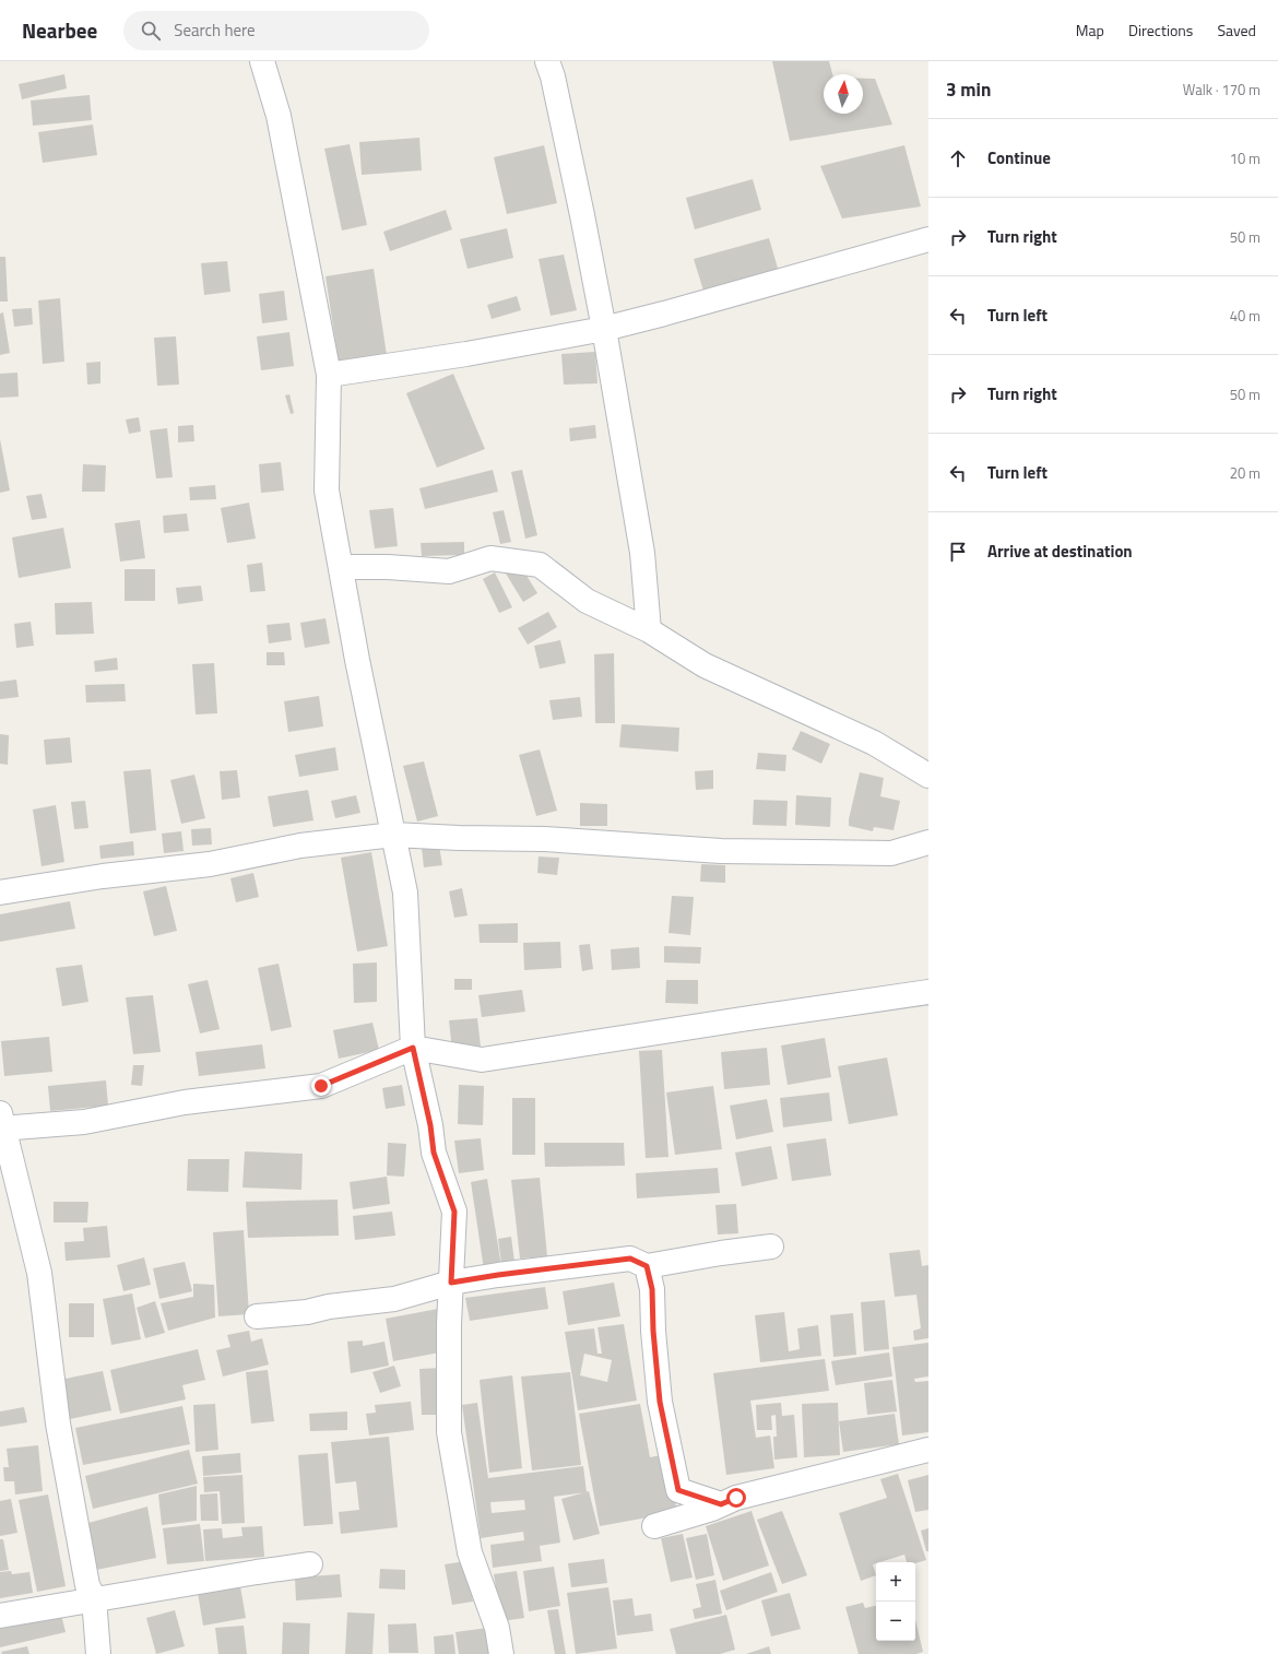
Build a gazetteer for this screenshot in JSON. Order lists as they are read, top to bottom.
{
  "north": "top",
  "page": {
    "header": "Nearbee",
    "search": "Search here",
    "nav": ["Map", "Directions", "Saved"],
    "heading": ["3 min", "Walk · 170 m"],
    "list": [
      ["Continue", "10 m"],
      ["Turn right", "50 m"],
      ["Turn left", "40 m"],
      ["Turn right", "50 m"],
      ["Turn left", "20 m"],
      "Arrive at destination"
    ],
    "map_buttons": ["+", "−"]
  }
}
